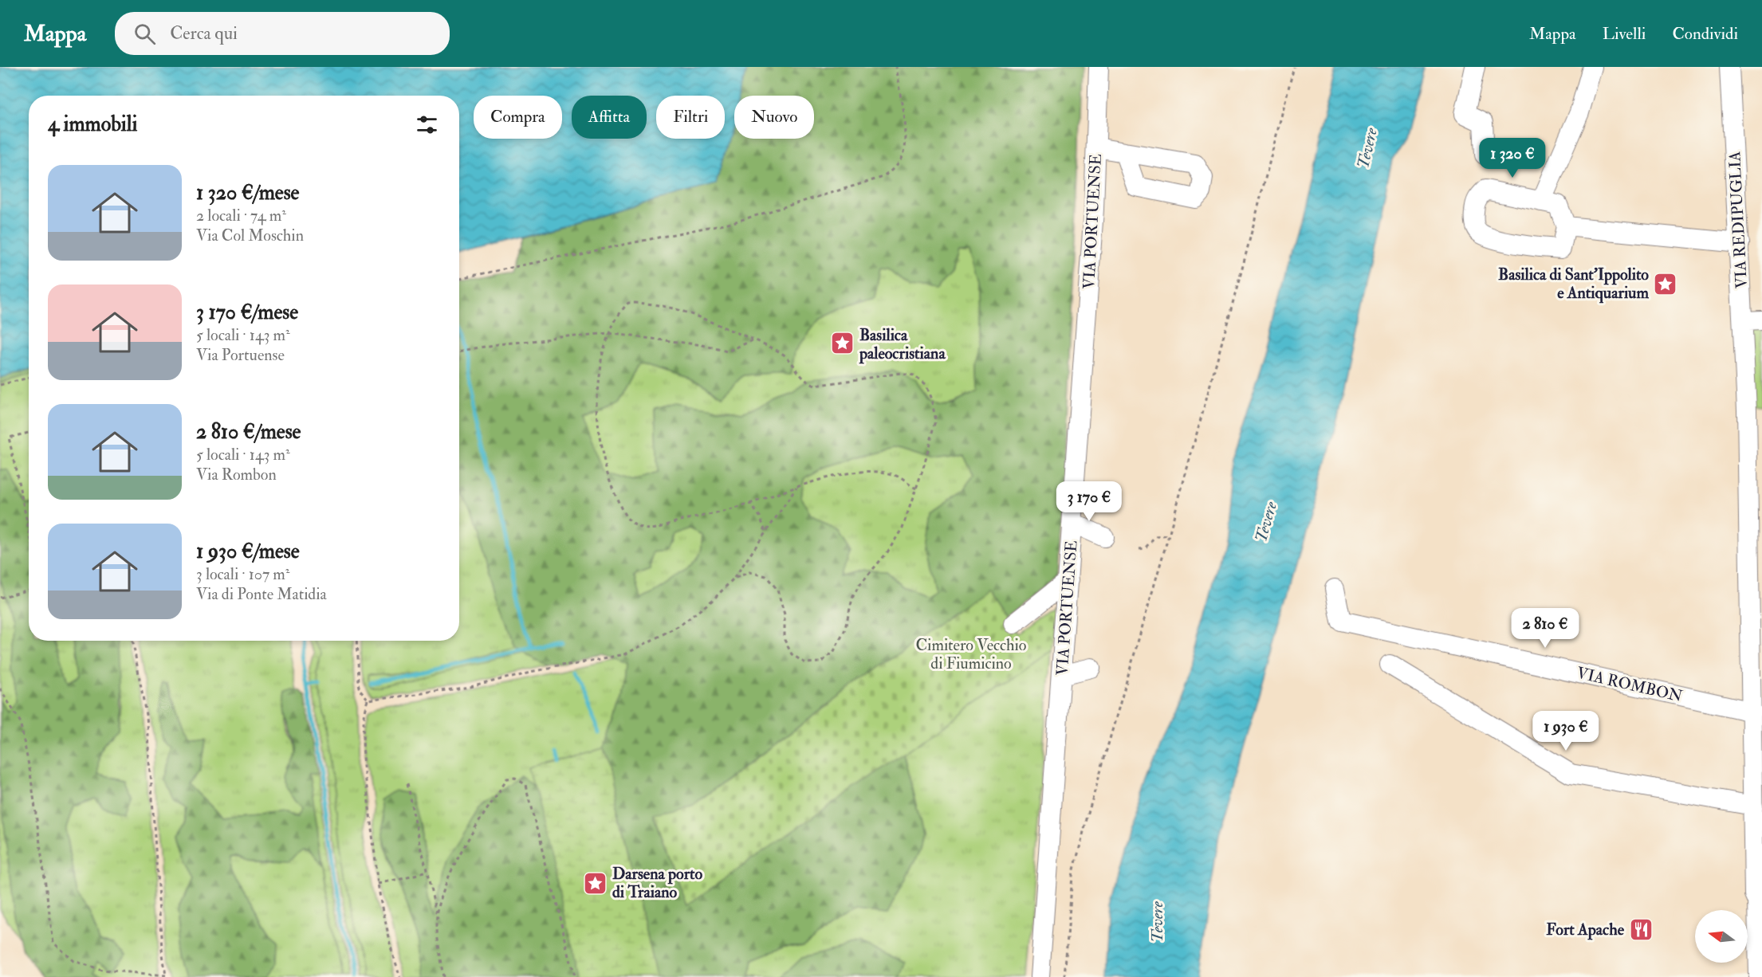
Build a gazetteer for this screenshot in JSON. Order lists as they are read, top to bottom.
{
  "streets": {
    "street": ["VIA REDIPUGLIA", "VIA PORTUENSE", "VIA ROMBON"]
  },
  "crossings": [
    ["VIA REDIPUGLIA", "VIA ROMBON"]
  ],
  "water": ["Tevere"],
  "parks": ["Cimitero Vecchio di Fiumicino"],
  "places": {
    "place": ["Basilica di Sant'Ippolito e Antiquarium", "Basilica paleocristiana", "Darsena porto di Traiano"],
    "restaurant": ["Fort Apache"]
  },
  "north": "left",
  "page": {
    "header": "Mappa",
    "search": "Cerca qui",
    "nav": ["Mappa", "Livelli", "Condividi"],
    "chip": [
      "Compra",
      "Affitta",
      "Filtri",
      "Nuovo"
    ],
    "heading": "4 immobili",
    "price": [
      "1 320 €",
      "3 170 €",
      "2 810 €",
      "1 930 €"
    ],
    "list": [
      {
        "name": "1 320 €/mese",
        "note": "2 locali · 74 m² · Via Col Moschin"
      },
      {
        "name": "3 170 €/mese",
        "note": "5 locali · 143 m² · Via Portuense"
      },
      {
        "name": "2 810 €/mese",
        "note": "5 locali · 143 m² · Via Rombon"
      },
      {
        "name": "1 930 €/mese",
        "note": "3 locali · 107 m² · Via di Ponte Matidia"
      }
    ]
  }
}
